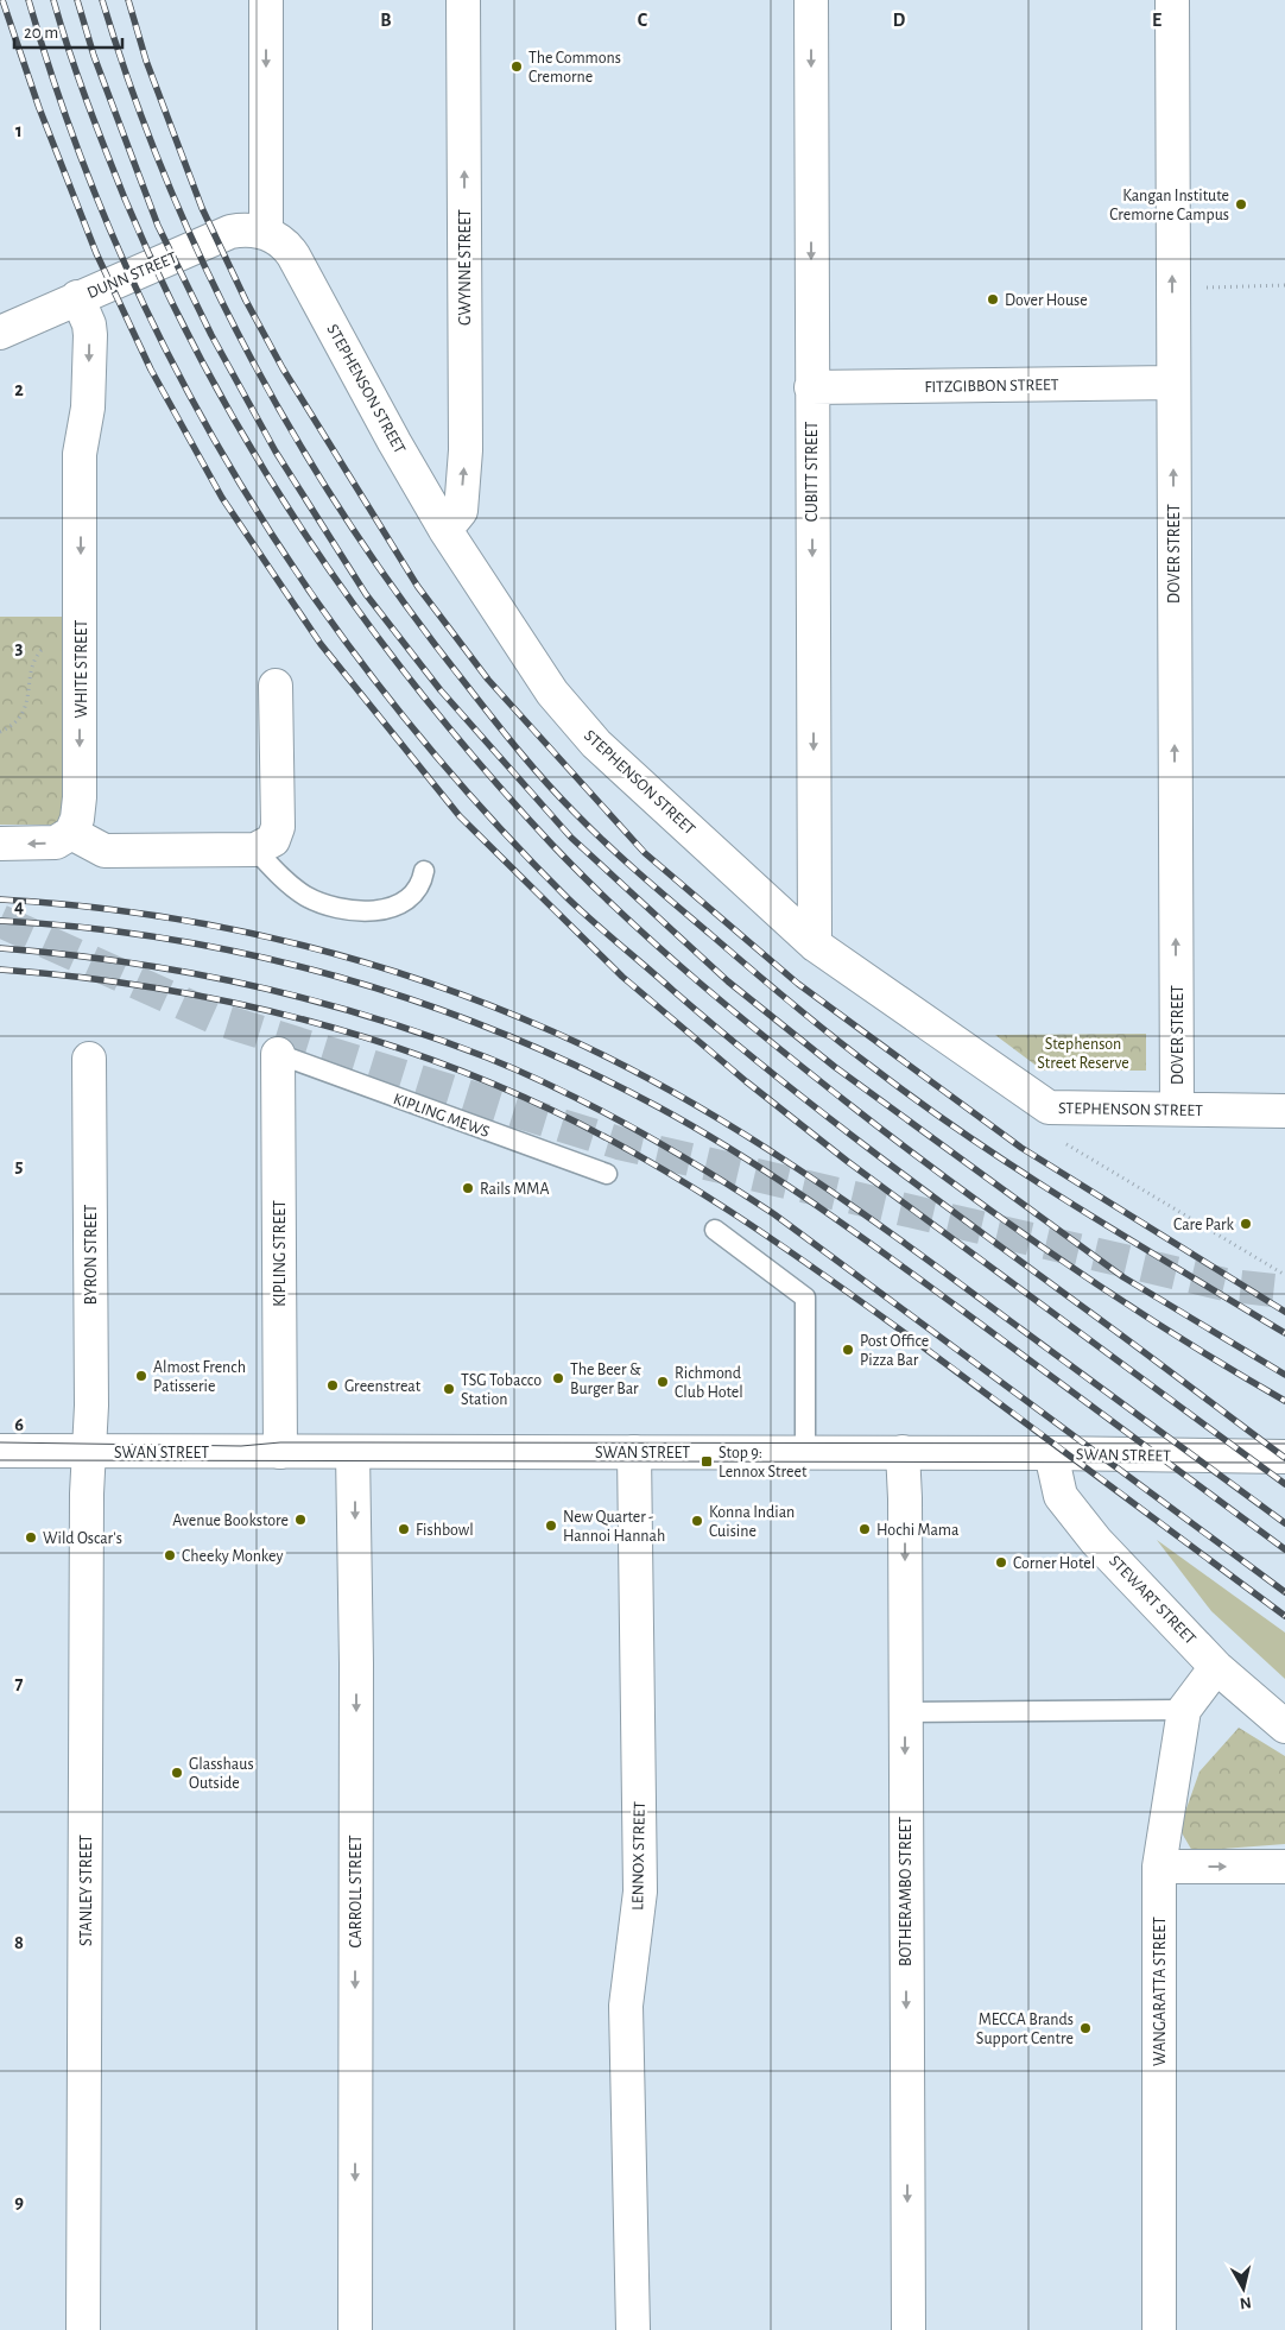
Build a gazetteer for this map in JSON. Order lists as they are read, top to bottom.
{
  "streets": {
    "street": [
      "GWYNNE STREET",
      "DUNN STREET",
      "FITZGIBBON STREET",
      "STEPHENSON STREET",
      "CUBITT STREET",
      "DOVER STREET",
      "WHITE STREET",
      "KIPLING STREET",
      "BYRON STREET",
      "SWAN STREET",
      "STEWART STREET",
      "LENNOX STREET",
      "STANLEY STREET",
      "CARROLL STREET",
      "BOTHERAMBO STREET",
      "WANGARATTA STREET"
    ],
    "lane": ["KIPLING MEWS"]
  },
  "crossings": [
    ["GWYNNE STREET", "STEPHENSON STREET"],
    ["DUNN STREET", "STEPHENSON STREET"],
    ["DUNN STREET", "WHITE STREET"],
    ["FITZGIBBON STREET", "CUBITT STREET"],
    ["FITZGIBBON STREET", "DOVER STREET"],
    ["STEPHENSON STREET", "CUBITT STREET"],
    ["STEPHENSON STREET", "DOVER STREET"],
    ["KIPLING MEWS", "KIPLING STREET"],
    ["KIPLING STREET", "SWAN STREET"],
    ["BYRON STREET", "SWAN STREET"],
    ["BYRON STREET", "STANLEY STREET"],
    ["SWAN STREET", "STEWART STREET"],
    ["SWAN STREET", "LENNOX STREET"],
    ["SWAN STREET", "STANLEY STREET"],
    ["SWAN STREET", "CARROLL STREET"],
    ["SWAN STREET", "BOTHERAMBO STREET"],
    ["STEWART STREET", "WANGARATTA STREET"]
  ],
  "one_way": [
    "CUBITT STREET",
    "DOVER STREET",
    "CARROLL STREET",
    "BOTHERAMBO STREET"
  ],
  "parks": ["Stephenson Street Reserve"],
  "places": {
    "other": [
      "The Commons Cremorne",
      "Kangan Institute Cremorne Campus",
      "Dover House",
      "Rails MMA",
      "Care Park",
      "Post Office Pizza Bar",
      "Almost French Patisserie",
      "The Beer & Burger Bar",
      "Richmond Club Hotel",
      "Greenstreat",
      "TSG Tobacco Station",
      "Avenue Bookstore",
      "Konna Indian Cuisine",
      "New Quarter - Hannoi Hannah",
      "Fishbowl",
      "Hochi Mama",
      "Wild Oscar's",
      "Cheeky Monkey",
      "Corner Hotel",
      "Glasshaus Outside",
      "MECCA Brands Support Centre"
    ],
    "transit": ["Stop 9: Lennox Street"]
  },
  "scale_bar": "20 m",
  "north": "bottom",
  "grid": {
    "columns": [
      "B",
      "C",
      "D",
      "E"
    ],
    "rows": [
      "1",
      "2",
      "3",
      "4",
      "5",
      "6",
      "7",
      "8",
      "9"
    ]
  }
}
